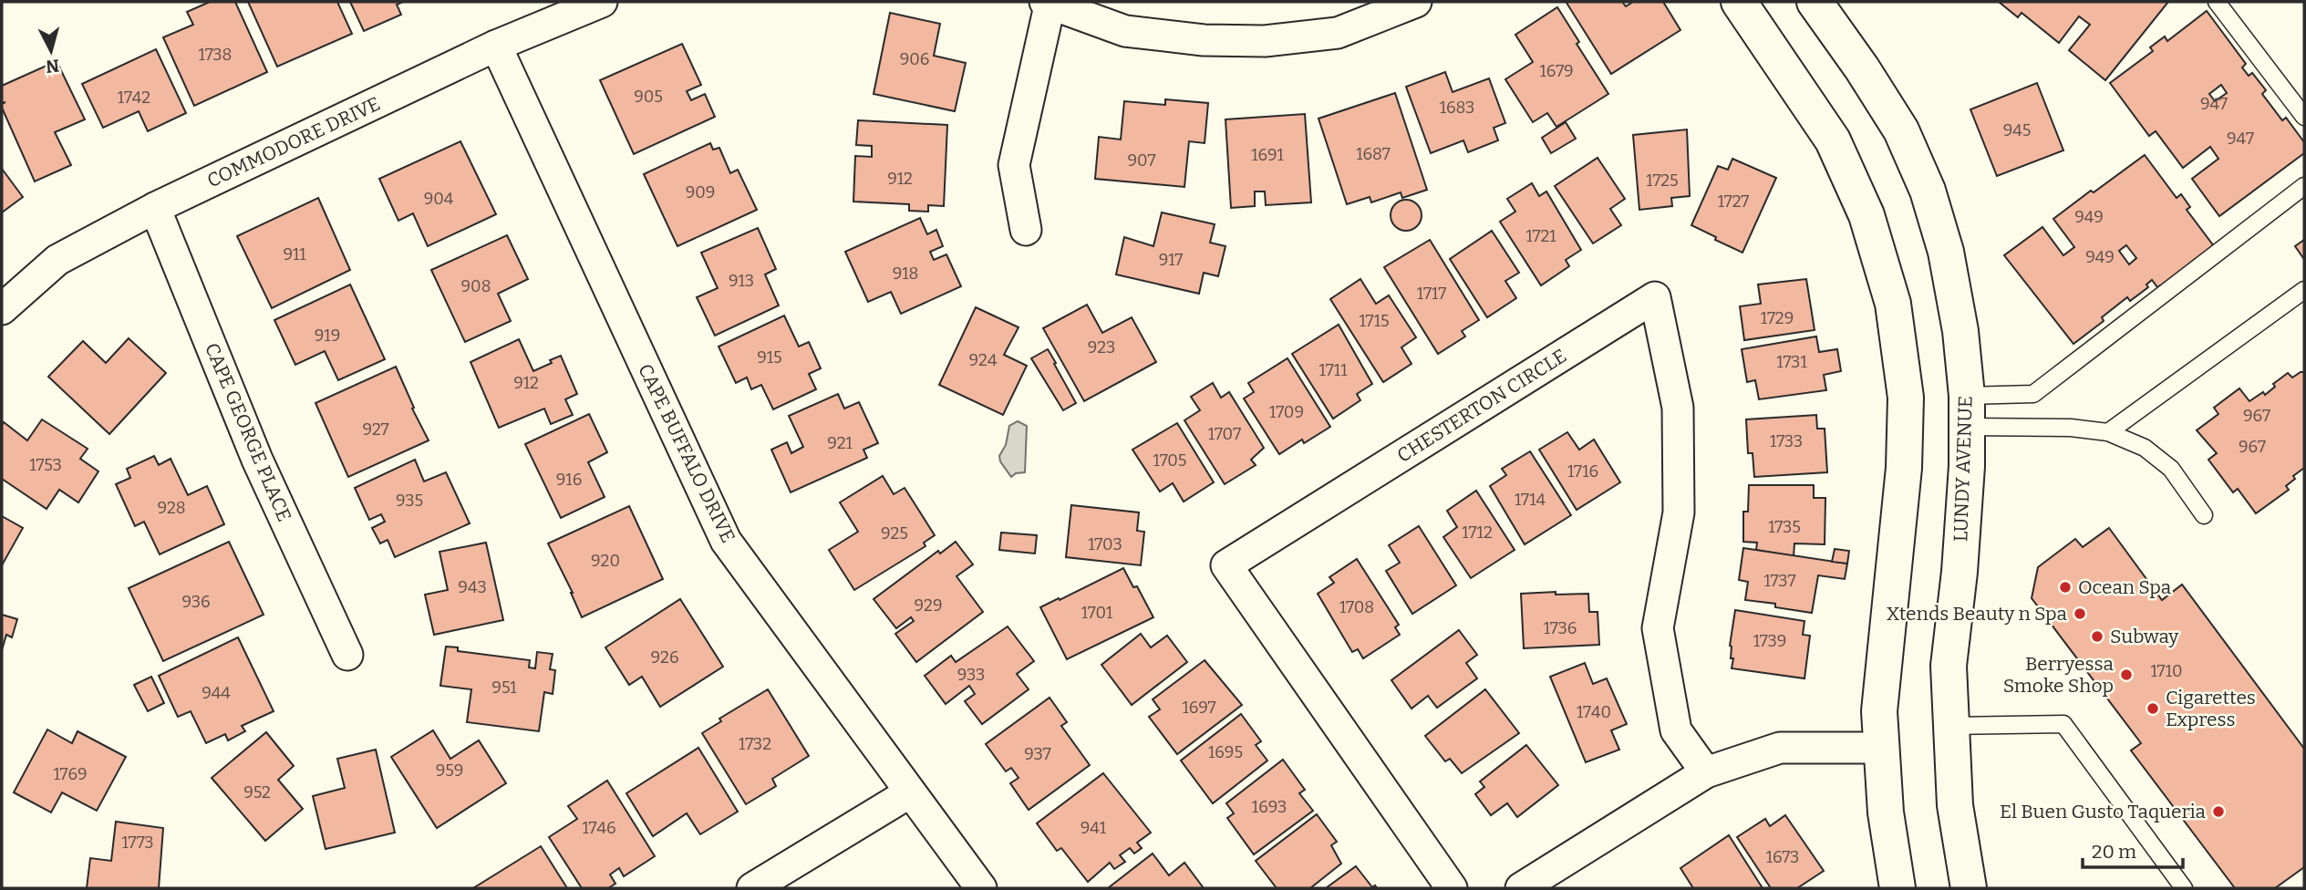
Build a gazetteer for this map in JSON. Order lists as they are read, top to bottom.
{
  "streets": {
    "main road": ["LUNDY AVENUE"],
    "street": [
      "COMMODORE DRIVE",
      "CHESTERTON CIRCLE",
      "CAPE GEORGE PLACE",
      "CAPE BUFFALO DRIVE"
    ]
  },
  "crossings": [
    ["COMMODORE DRIVE", "CAPE GEORGE PLACE"],
    ["COMMODORE DRIVE", "CAPE BUFFALO DRIVE"]
  ],
  "places": [
    "Ocean Spa",
    "Xtends Beauty n Spa",
    "Subway",
    "Berryessa Smoke Shop",
    "Cigarettes Express",
    "El Buen Gusto Taqueria"
  ],
  "house_numbers": [
    "1738",
    "906",
    "1679",
    "905",
    "1742",
    "947",
    "1683",
    "945",
    "947",
    "1687",
    "1691",
    "907",
    "912",
    "1725",
    "909",
    "904",
    "1727",
    "949",
    "1721",
    "911",
    "949",
    "917",
    "918",
    "913",
    "908",
    "1717",
    "1729",
    "1715",
    "919",
    "923",
    "915",
    "924",
    "1731",
    "1711",
    "912",
    "1709",
    "967",
    "927",
    "1707",
    "1733",
    "921",
    "967",
    "1705",
    "1753",
    "1716",
    "916",
    "1714",
    "935",
    "928",
    "1735",
    "1712",
    "925",
    "1703",
    "920",
    "1737",
    "943",
    "936",
    "929",
    "1708",
    "1701",
    "1736",
    "1739",
    "926",
    "1710",
    "933",
    "951",
    "944",
    "1697",
    "1740",
    "1732",
    "1695",
    "937",
    "959",
    "1769",
    "952",
    "1693",
    "1746",
    "941",
    "1773",
    "1673"
  ],
  "scale_bar": "20 m",
  "north": "bottom"
}
